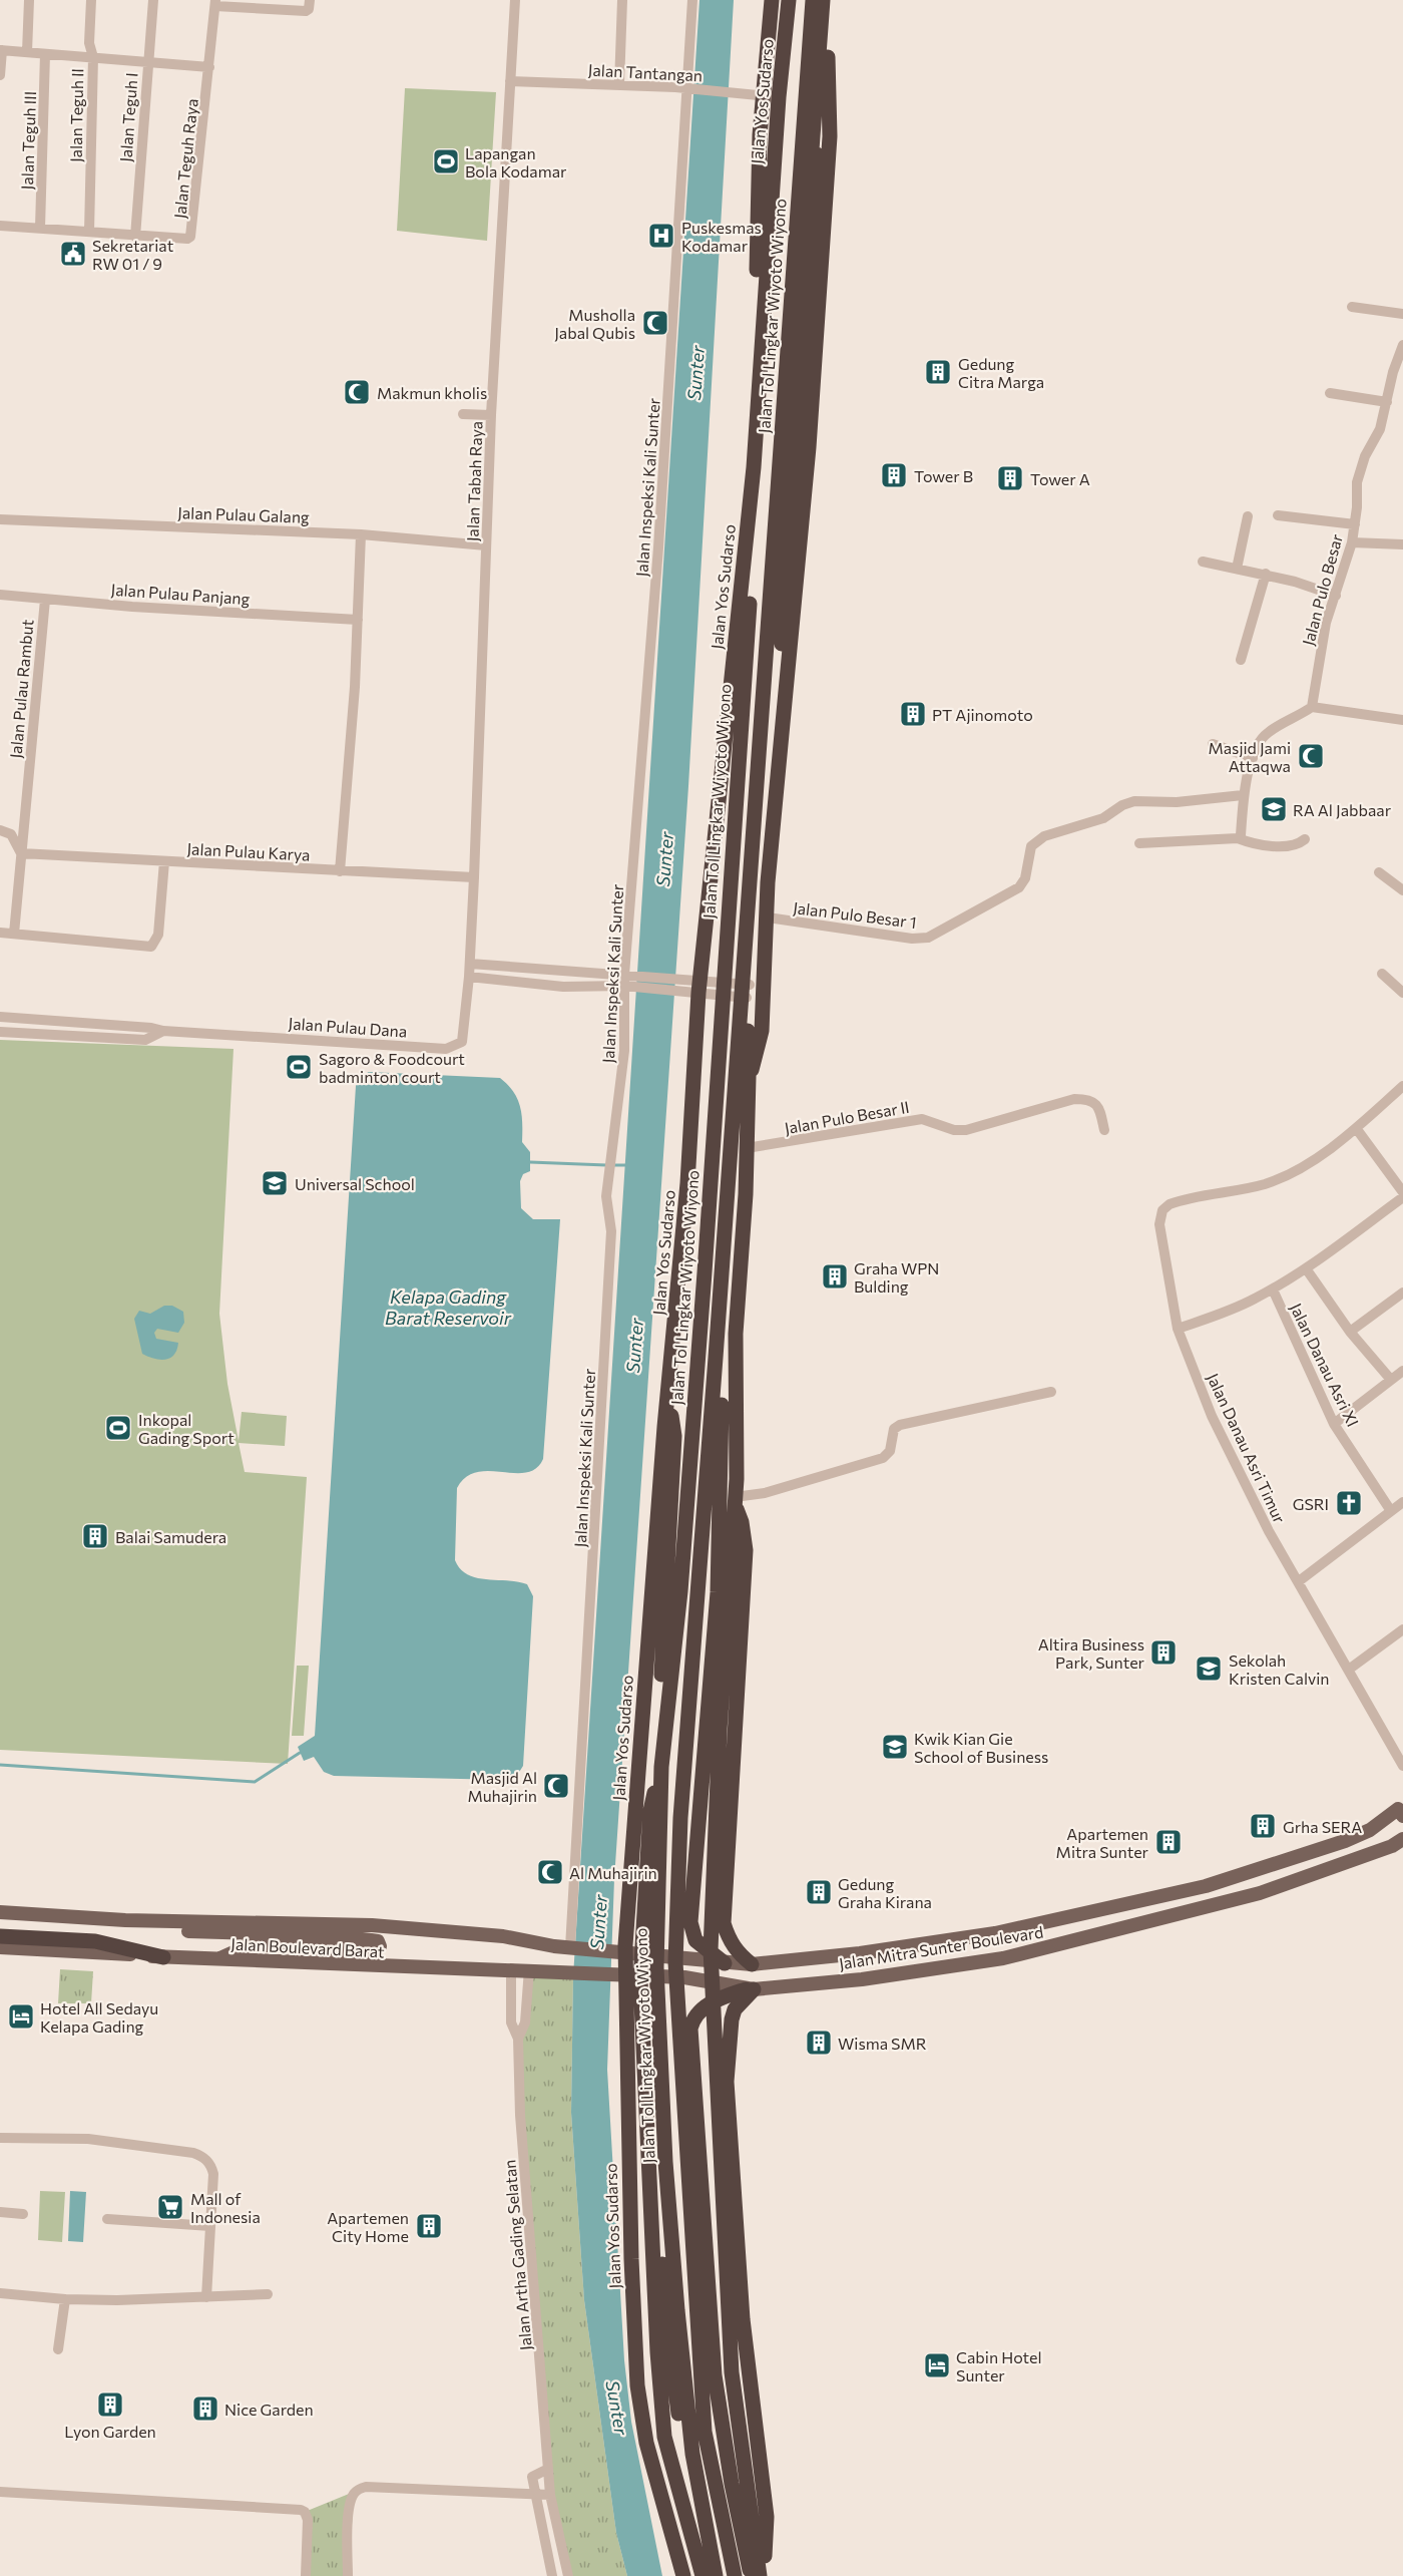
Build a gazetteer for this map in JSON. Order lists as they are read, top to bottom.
{
  "streets": {
    "highway": ["Jalan Yos Sudarso", "Jalan Tol Lingkar Wiyoto Wiyono"],
    "main road": ["Jalan Boulevard Barat", "Jalan Mitra Sunter Boulevard"],
    "street": [
      "Jalan Tantangan",
      "Jalan Teguh II",
      "Jalan Teguh I",
      "Jalan Teguh III",
      "Jalan Teguh Raya",
      "Jalan Tabah Raya",
      "Jalan Inspeksi Kali Sunter",
      "Jalan Pulau Galang",
      "Jalan Pulo Besar",
      "Jalan Pulau Panjang",
      "Jalan Pulau Rambut",
      "Jalan Pulau Karya",
      "Jalan Pulo Besar 1",
      "Jalan Pulau Dana",
      "Jalan Pulo Besar II",
      "Jalan Danau Asri XI",
      "Jalan Danau Asri Timur",
      "Jalan Artha Gading Selatan"
    ]
  },
  "crossings": [
    ["Jalan Tantangan", "Jalan Yos Sudarso"],
    ["Jalan Tantangan", "Jalan Tabah Raya"],
    ["Jalan Tantangan", "Jalan Inspeksi Kali Sunter"],
    ["Jalan Yos Sudarso", "Jalan Tol Lingkar Wiyoto Wiyono"],
    ["Jalan Teguh II", "Jalan Teguh Raya"],
    ["Jalan Teguh I", "Jalan Teguh Raya"],
    ["Jalan Teguh III", "Jalan Teguh Raya"],
    ["Jalan Tabah Raya", "Jalan Pulau Galang"],
    ["Jalan Tabah Raya", "Jalan Pulau Karya"],
    ["Jalan Tabah Raya", "Jalan Pulau Dana"],
    ["Jalan Inspeksi Kali Sunter", "Jalan Boulevard Barat"],
    ["Jalan Pulau Panjang", "Jalan Pulau Rambut"],
    ["Jalan Pulau Rambut", "Jalan Pulau Karya"],
    ["Jalan Boulevard Barat", "Jalan Mitra Sunter Boulevard"],
    ["Jalan Boulevard Barat", "Jalan Artha Gading Selatan"]
  ],
  "water": ["Sunter", "Kelapa Gading Barat Reservoir"],
  "places": {
    "sports": ["Lapangan Bola Kodamar", "Sagoro & Foodcourt badminton court", "Inkopal Gading Sport"],
    "hospital": ["Puskesmas Kodamar"],
    "public building": ["Sekretariat RW 01 / 9"],
    "mosque": [
      "Musholla Jabal Qubis",
      "Makmun kholis",
      "Masjid Jami Attaqwa",
      "Masjid Al Muhajirin",
      "Al Muhajirin"
    ],
    "building": [
      "Gedung Citra Marga",
      "Tower B",
      "Tower A",
      "PT Ajinomoto",
      "Graha WPN Bulding",
      "Balai Samudera",
      "Altira Business Park, Sunter",
      "Grha SERA",
      "Apartemen Mitra Sunter",
      "Gedung Graha Kirana",
      "Wisma SMR",
      "Apartemen City Home",
      "Lyon Garden",
      "Nice Garden"
    ],
    "school or university": [
      "RA Al Jabbaar",
      "Universal School",
      "Sekolah Kristen Calvin",
      "Kwik Kian Gie School of Business"
    ],
    "church": ["GSRI"],
    "hotel": ["Hotel All Sedayu Kelapa Gading", "Cabin Hotel Sunter"],
    "supermarket": ["Mall of Indonesia"]
  }
}
